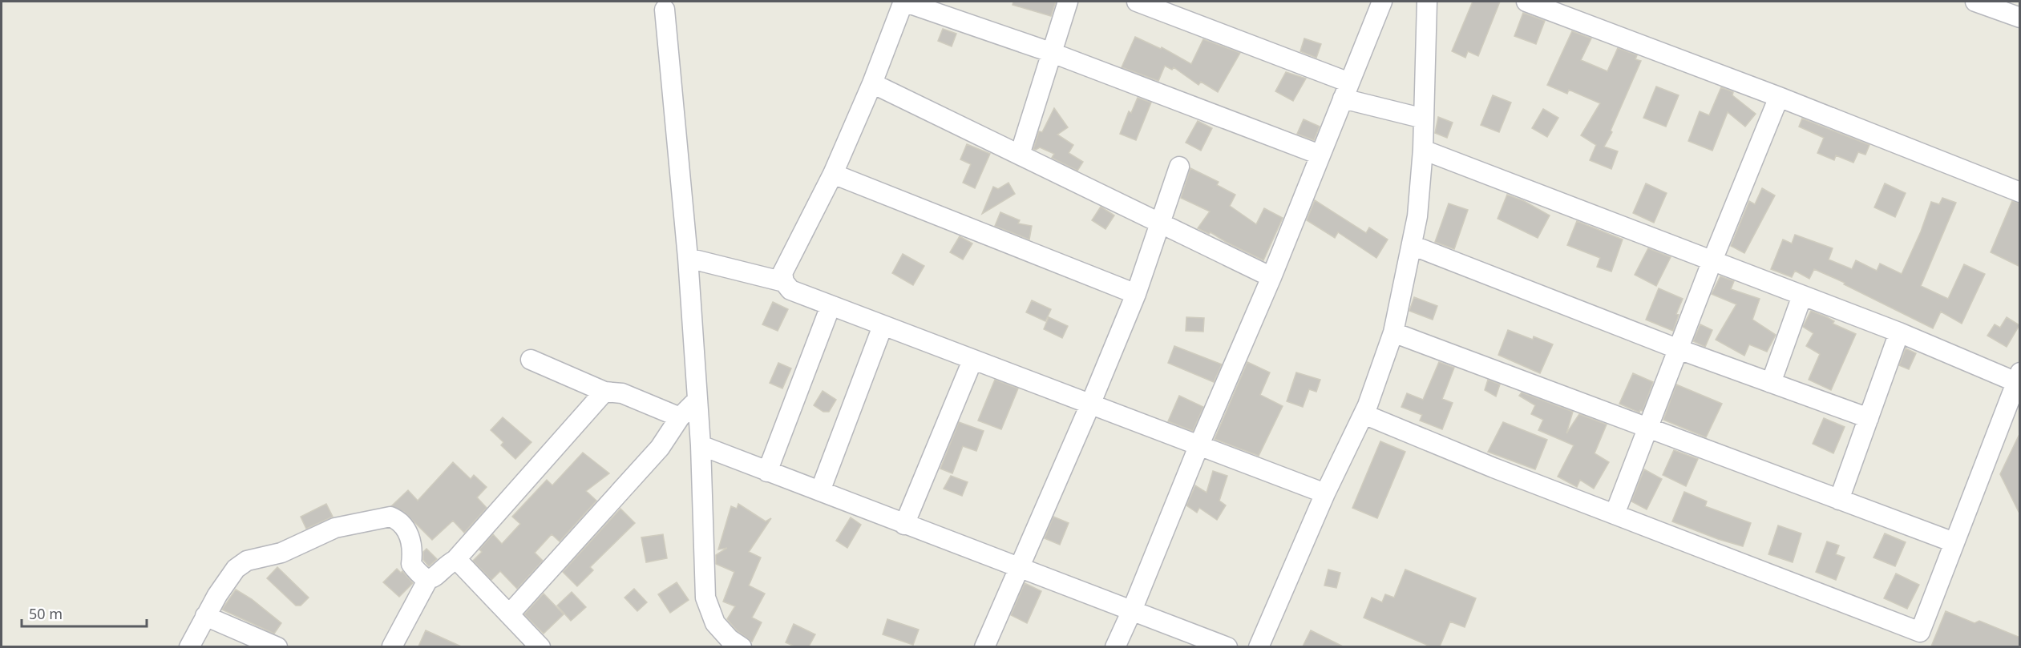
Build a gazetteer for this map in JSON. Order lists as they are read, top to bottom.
{
  "scale_bar": "50 m"
}
